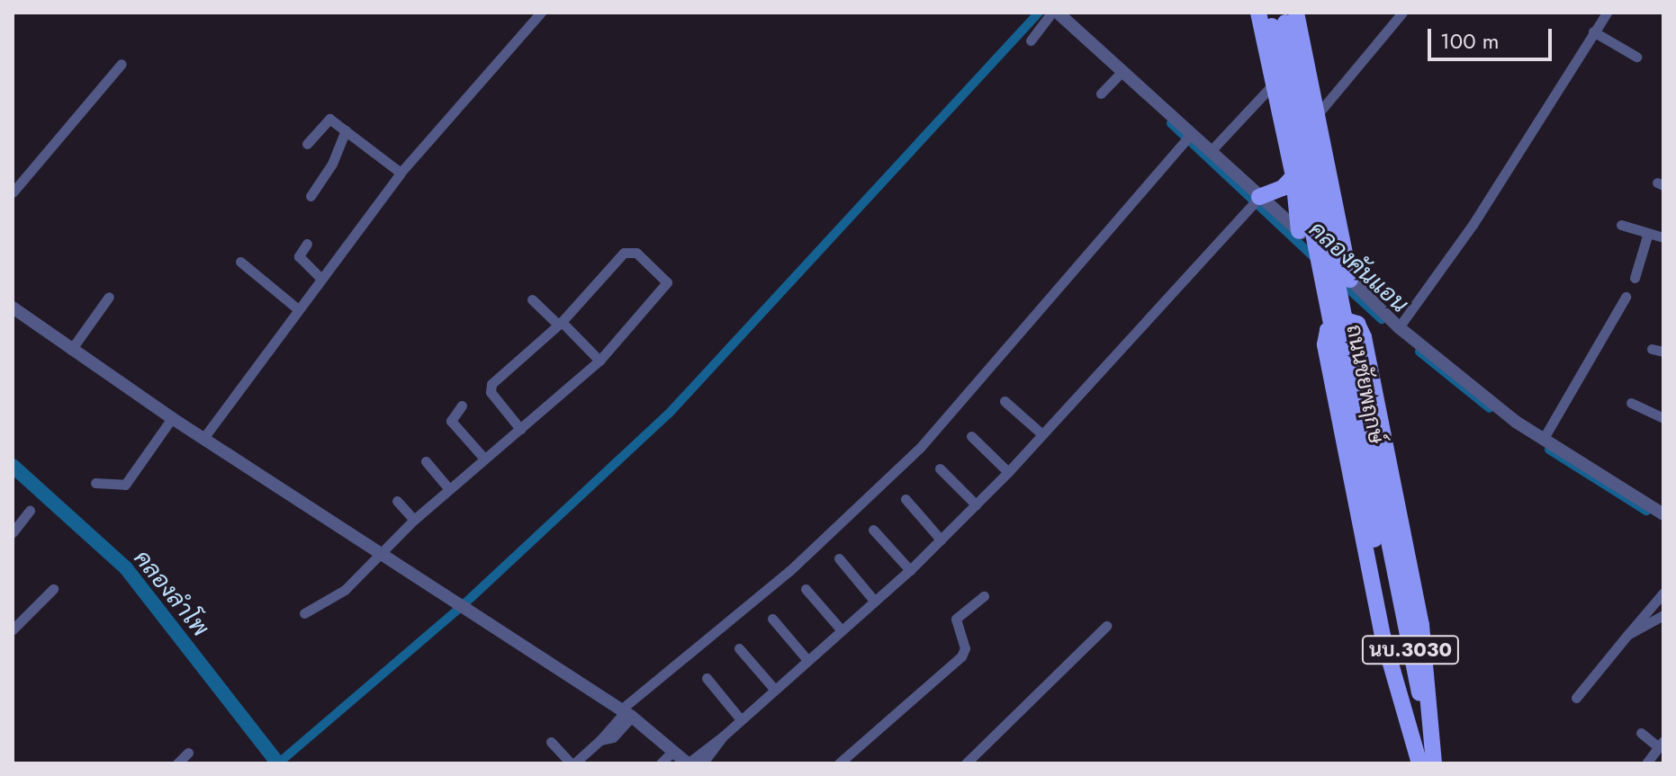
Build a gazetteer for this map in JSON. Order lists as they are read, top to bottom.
{
  "streets": {
    "main road": ["ถนนชัยพฤกษ์", "นบ.3030"]
  },
  "water": ["คลองคันแอน", "คลองลำโพ"],
  "scale_bar": "100 m"
}
